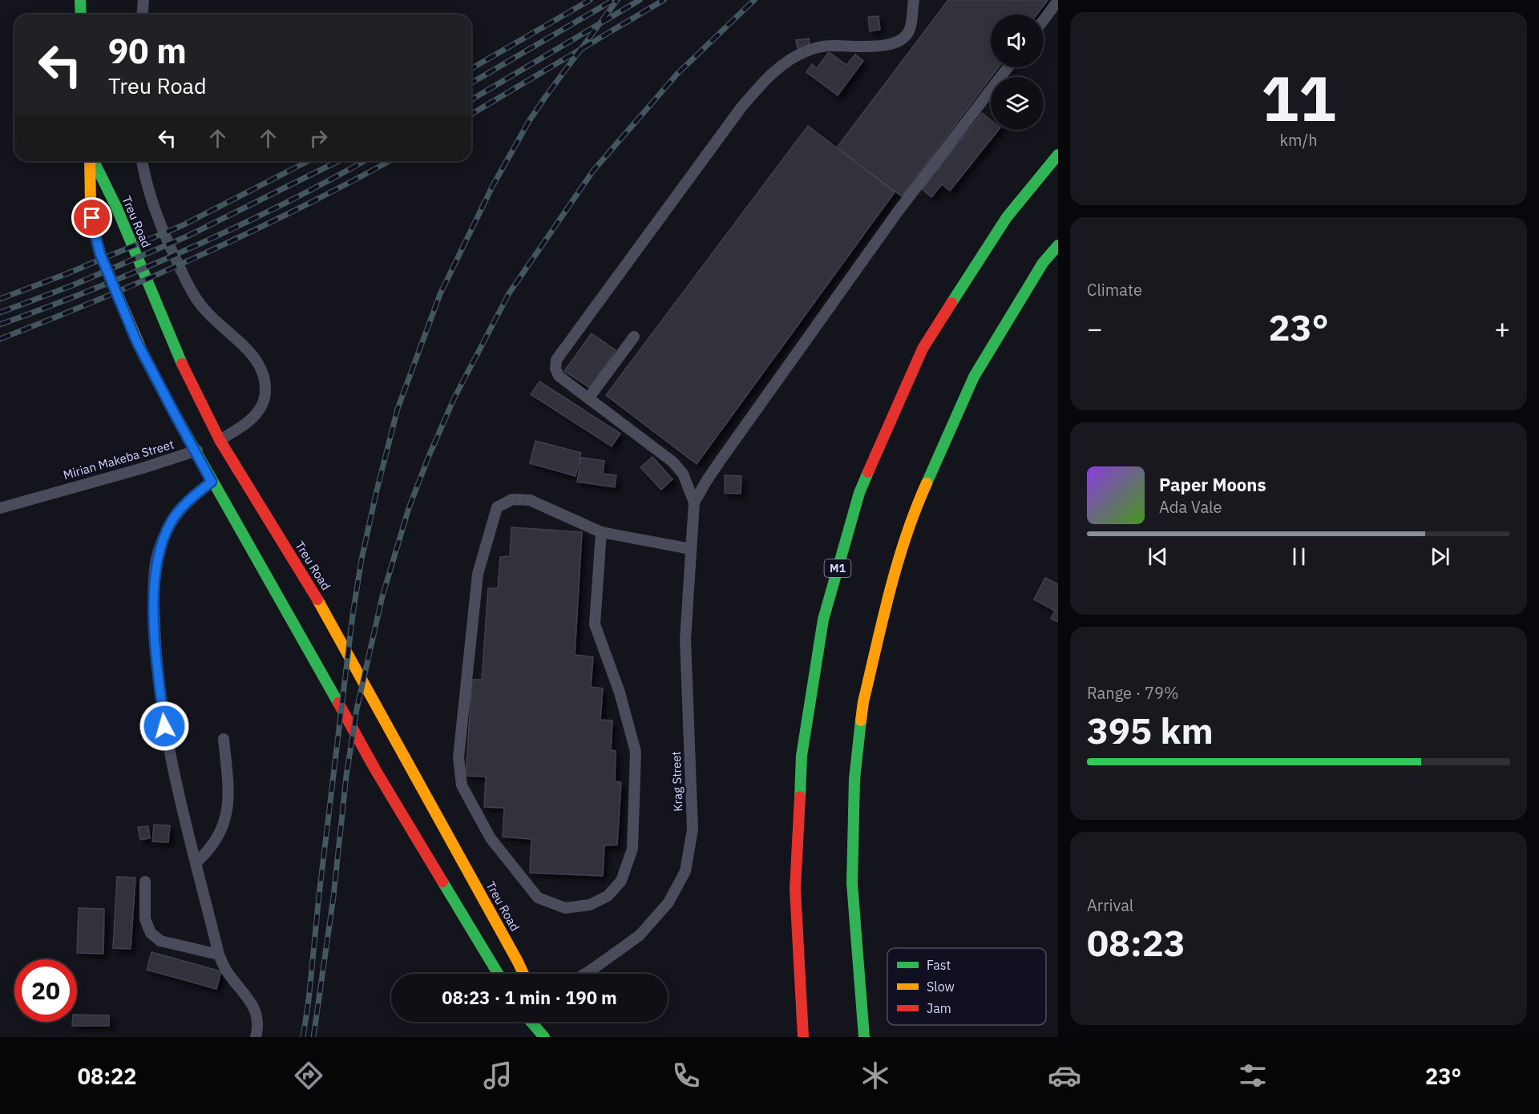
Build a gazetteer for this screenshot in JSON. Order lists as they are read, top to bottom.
{
  "streets": {
    "main road": ["Treu Road", "M1"],
    "lane": ["Mirian Makeba Street", "Krag Street"]
  },
  "crossings": [
    ["Treu Road", "Mirian Makeba Street"]
  ],
  "legend": ["Fast", "Slow", "Jam"],
  "page": {
    "tile": [
      ["11", "km/h"],
      "Climate",
      ["Range · 79%", "395 km"],
      ["Arrival", "08:23"]
    ],
    "turn": ["90 m", "Treu Road"],
    "heat": ["−", "23°", "+"],
    "song": ["Paper Moons", "Ada Vale"],
    "limit": "20",
    "trip": "08:23 · 1 min · 190 m",
    "tabs": ["08:22", "23°"]
  }
}
